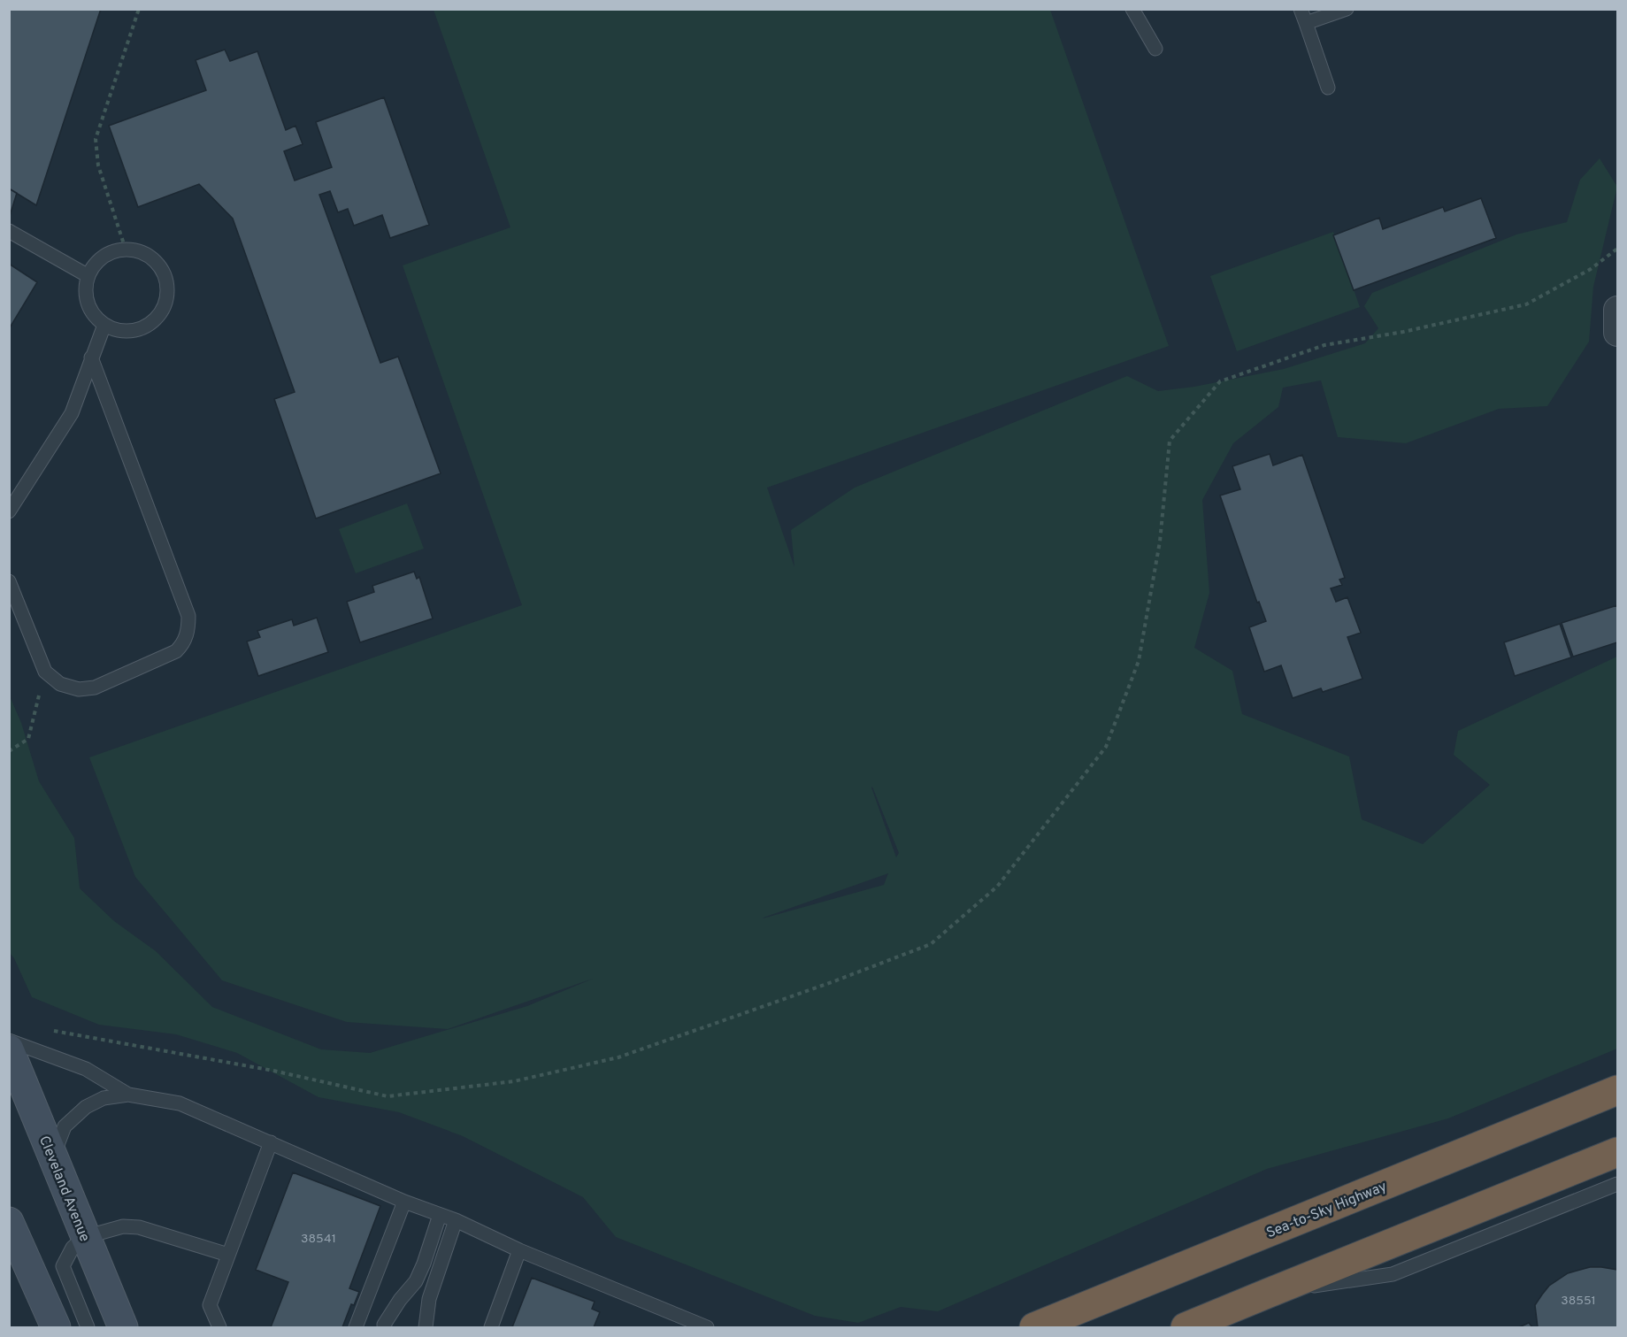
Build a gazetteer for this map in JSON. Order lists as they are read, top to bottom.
{
  "streets": {
    "highway": ["Sea-to-Sky Highway"],
    "street": ["Cleveland Avenue"]
  },
  "house_numbers": ["38541", "38551"]
}
